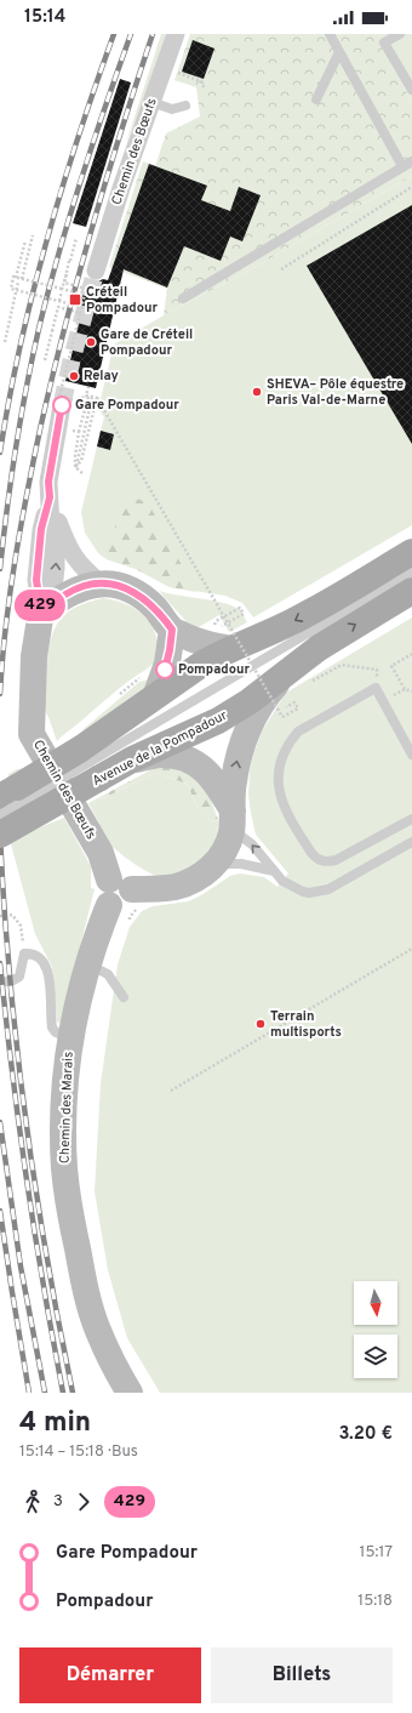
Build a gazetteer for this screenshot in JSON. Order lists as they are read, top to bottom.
{
  "streets": {
    "main road": ["Avenue de la Pompadour"],
    "street": ["Chemin des Bœufs", "Chemin des Marais"]
  },
  "crossings": [
    ["Chemin des Bœufs", "Avenue de la Pompadour"],
    ["Chemin des Bœufs", "Chemin des Marais"]
  ],
  "places": {
    "transit": ["Créteil Pompadour"],
    "other": [
      "Gare de Créteil Pompadour",
      "Relay",
      "SHEVA– Pôle équestre Paris Val-de-Marne",
      "Gare Pompadour",
      "Pompadour",
      "Terrain multisports"
    ]
  },
  "lines": ["bus line 429"],
  "north": "bottom",
  "page": {
    "status": "15:14",
    "on_map": "429",
    "heading": ["4 min", "15:14 – 15:18 · Bus", "3.20 €"],
    "legs": ["3", "429"],
    "list": [
      {
        "name": "Gare Pompadour",
        "value": "15:17"
      },
      {
        "name": "Pompadour",
        "value": "15:18"
      }
    ],
    "buttons": ["Démarrer", "Billets"]
  }
}
